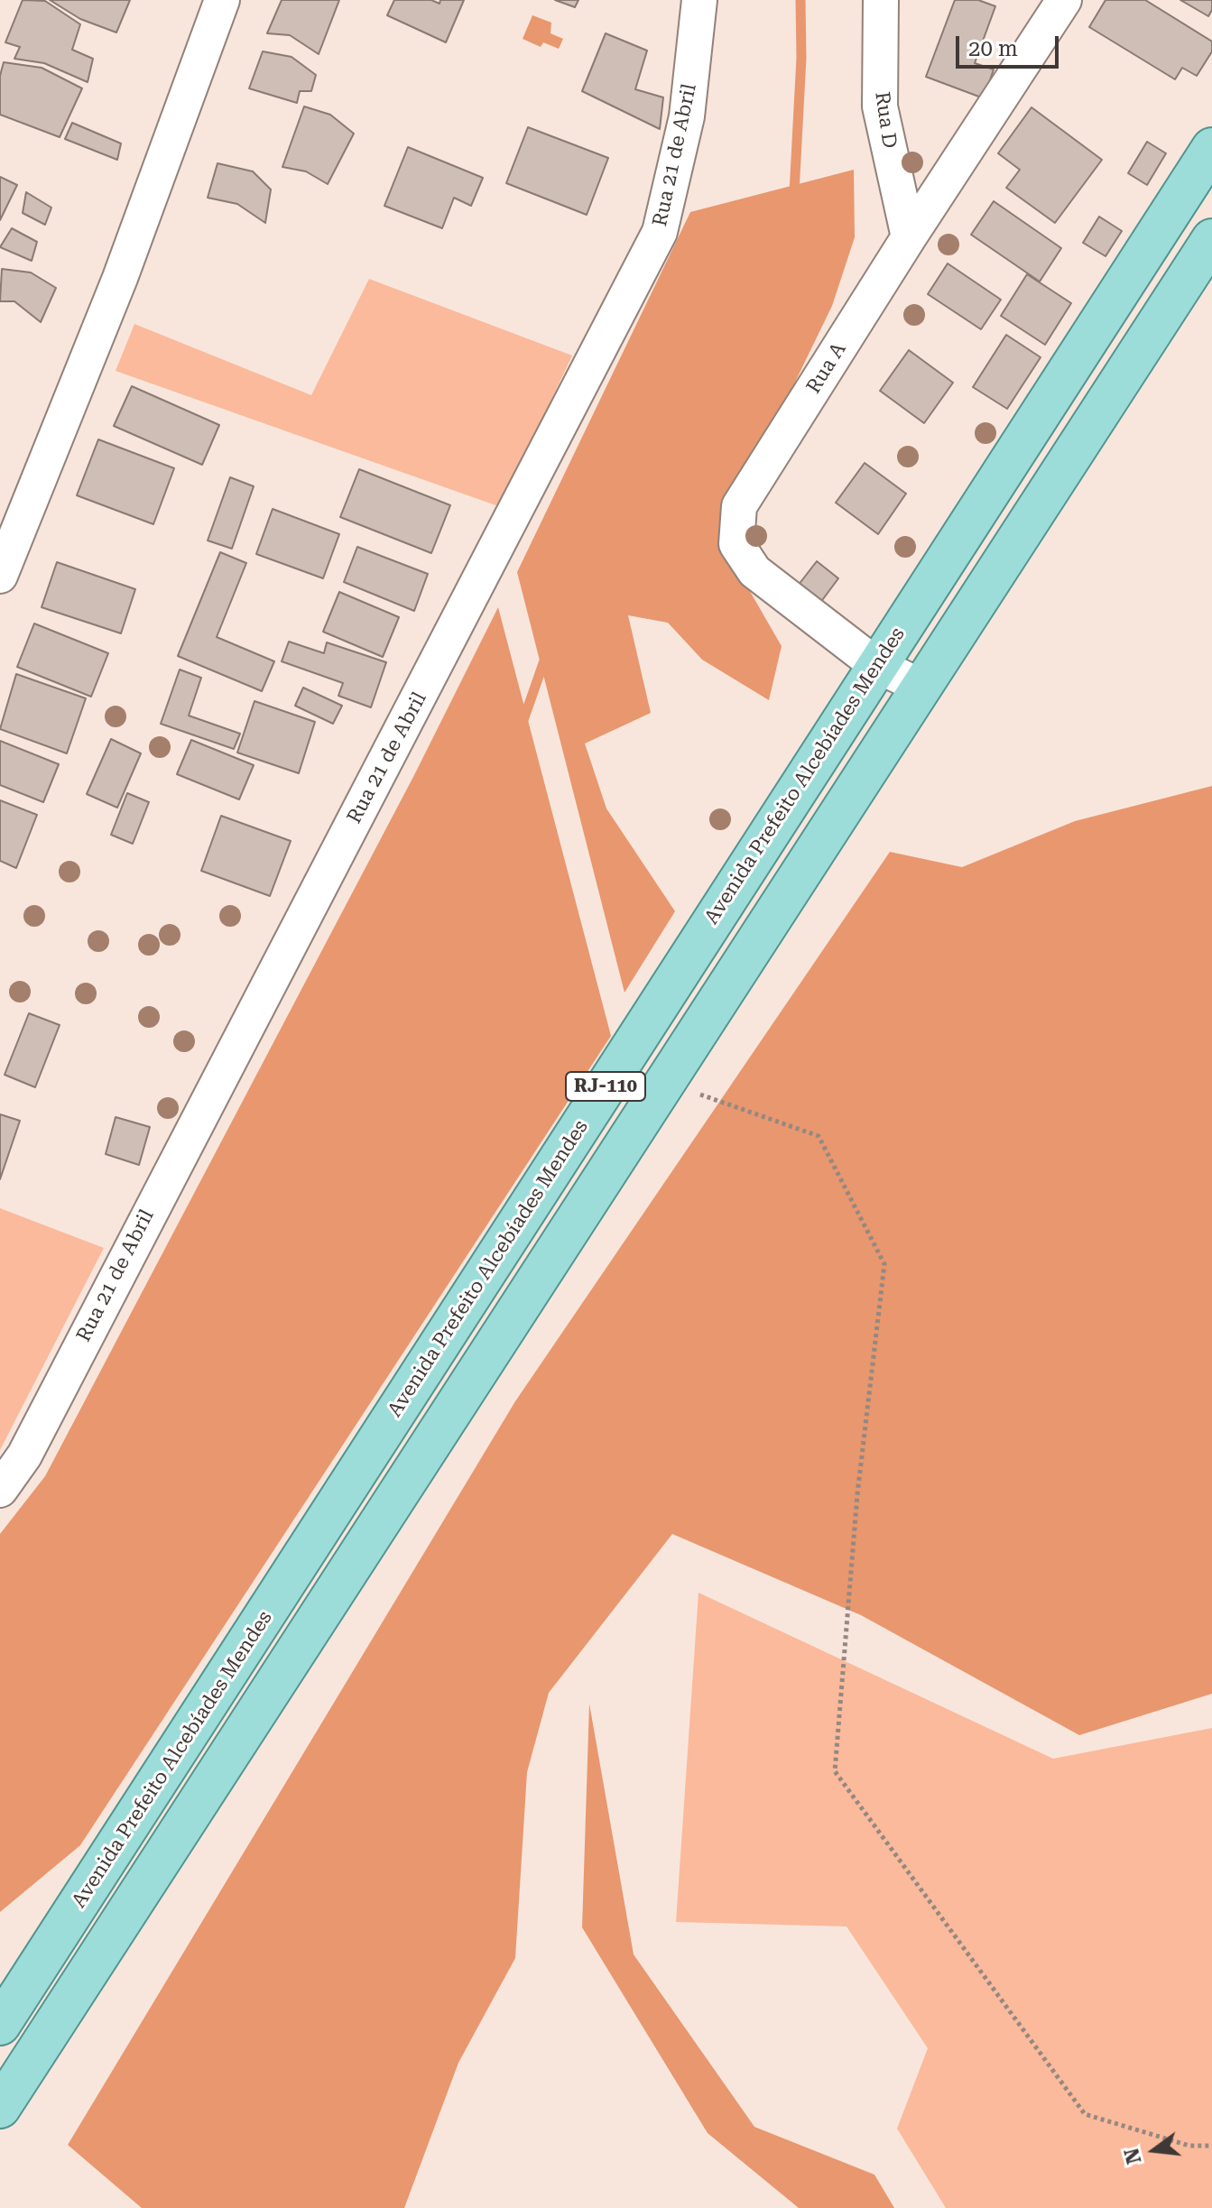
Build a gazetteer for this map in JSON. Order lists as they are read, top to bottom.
{
  "streets": {
    "main road": ["Avenida Prefeito Alcebíades Mendes", "RJ-110"],
    "street": ["Rua D", "Rua 21 de Abril", "Rua A"]
  },
  "crossings": [
    ["Rua D", "Rua A"],
    ["Rua A", "Avenida Prefeito Alcebíades Mendes"],
    ["Rua A", "RJ-110"]
  ],
  "scale_bar": "20 m",
  "north": "left"
}
